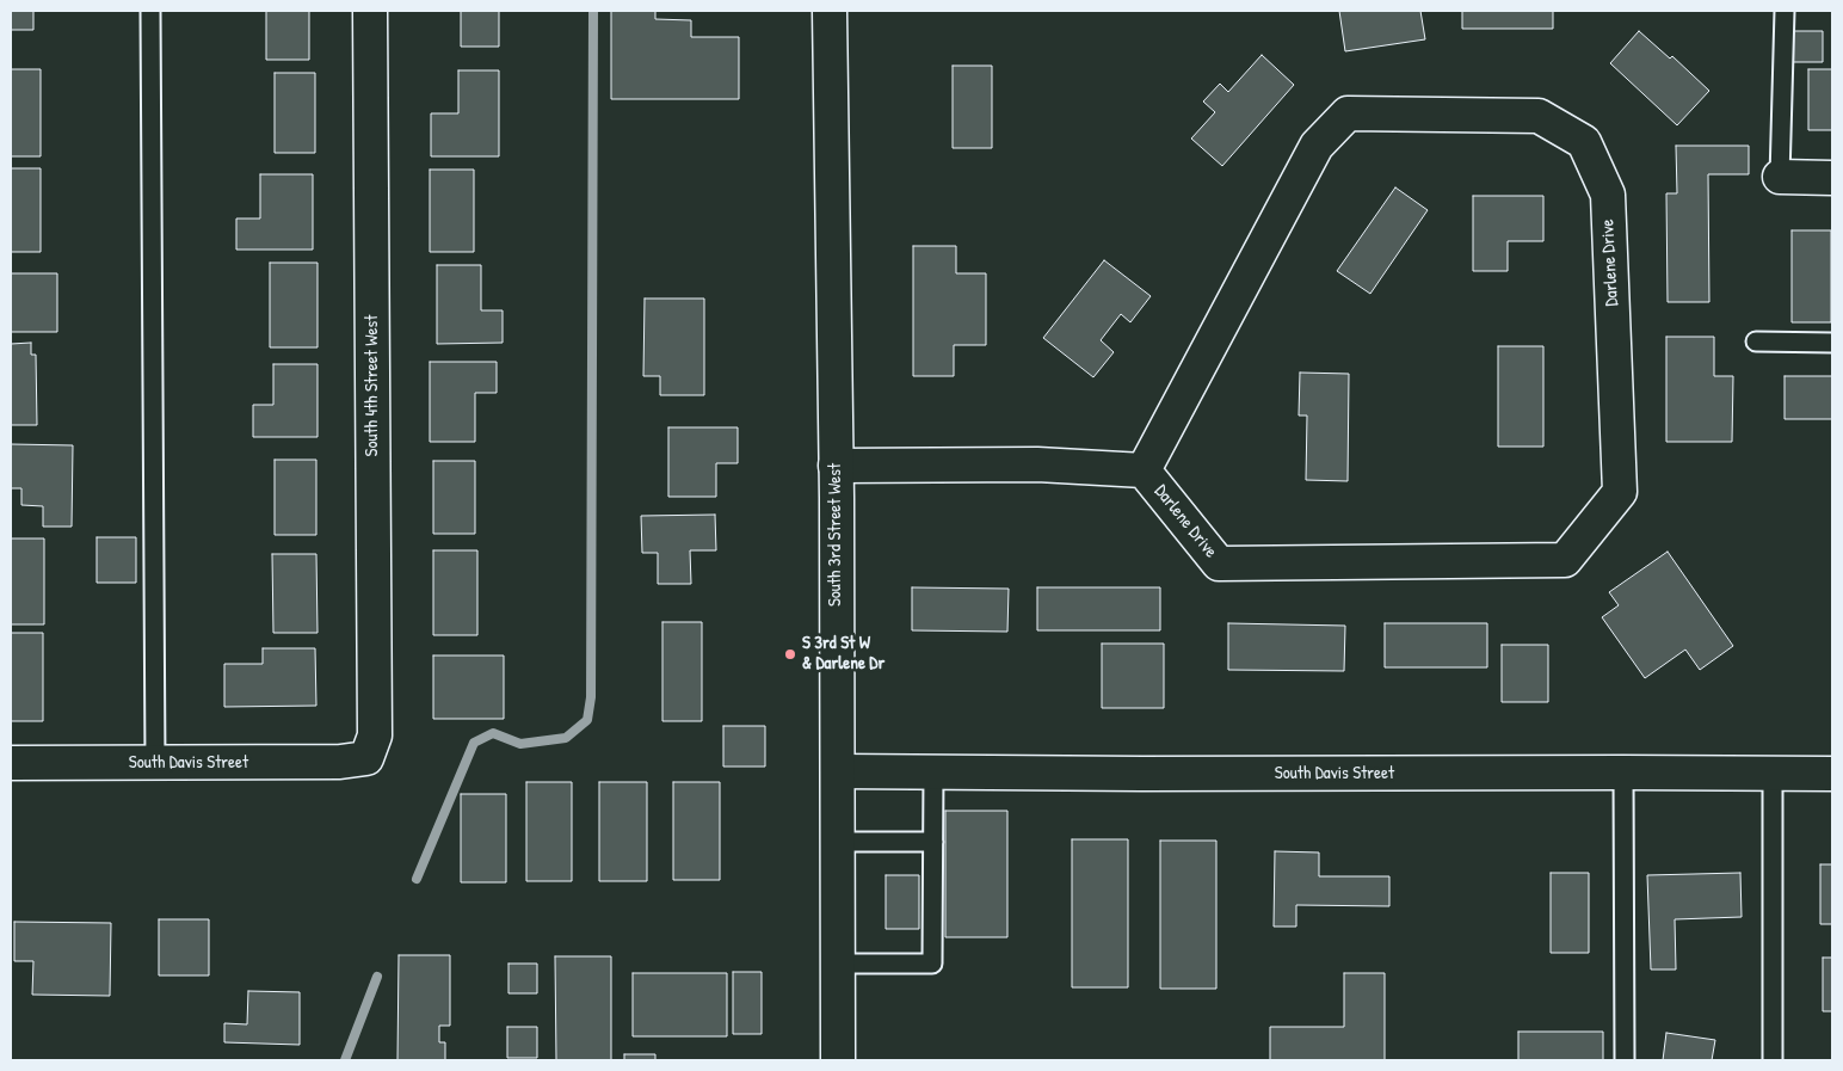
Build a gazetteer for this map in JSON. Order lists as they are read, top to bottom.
{
  "streets": {
    "street": [
      "Darlene Drive",
      "South 4th Street West",
      "South 3rd Street West",
      "South Davis Street"
    ]
  },
  "crossings": [
    ["Darlene Drive", "South 3rd Street West"],
    ["South 4th Street West", "South Davis Street"],
    ["South 3rd Street West", "South Davis Street"]
  ],
  "places": ["S 3rd St W & Darlene Dr"]
}
